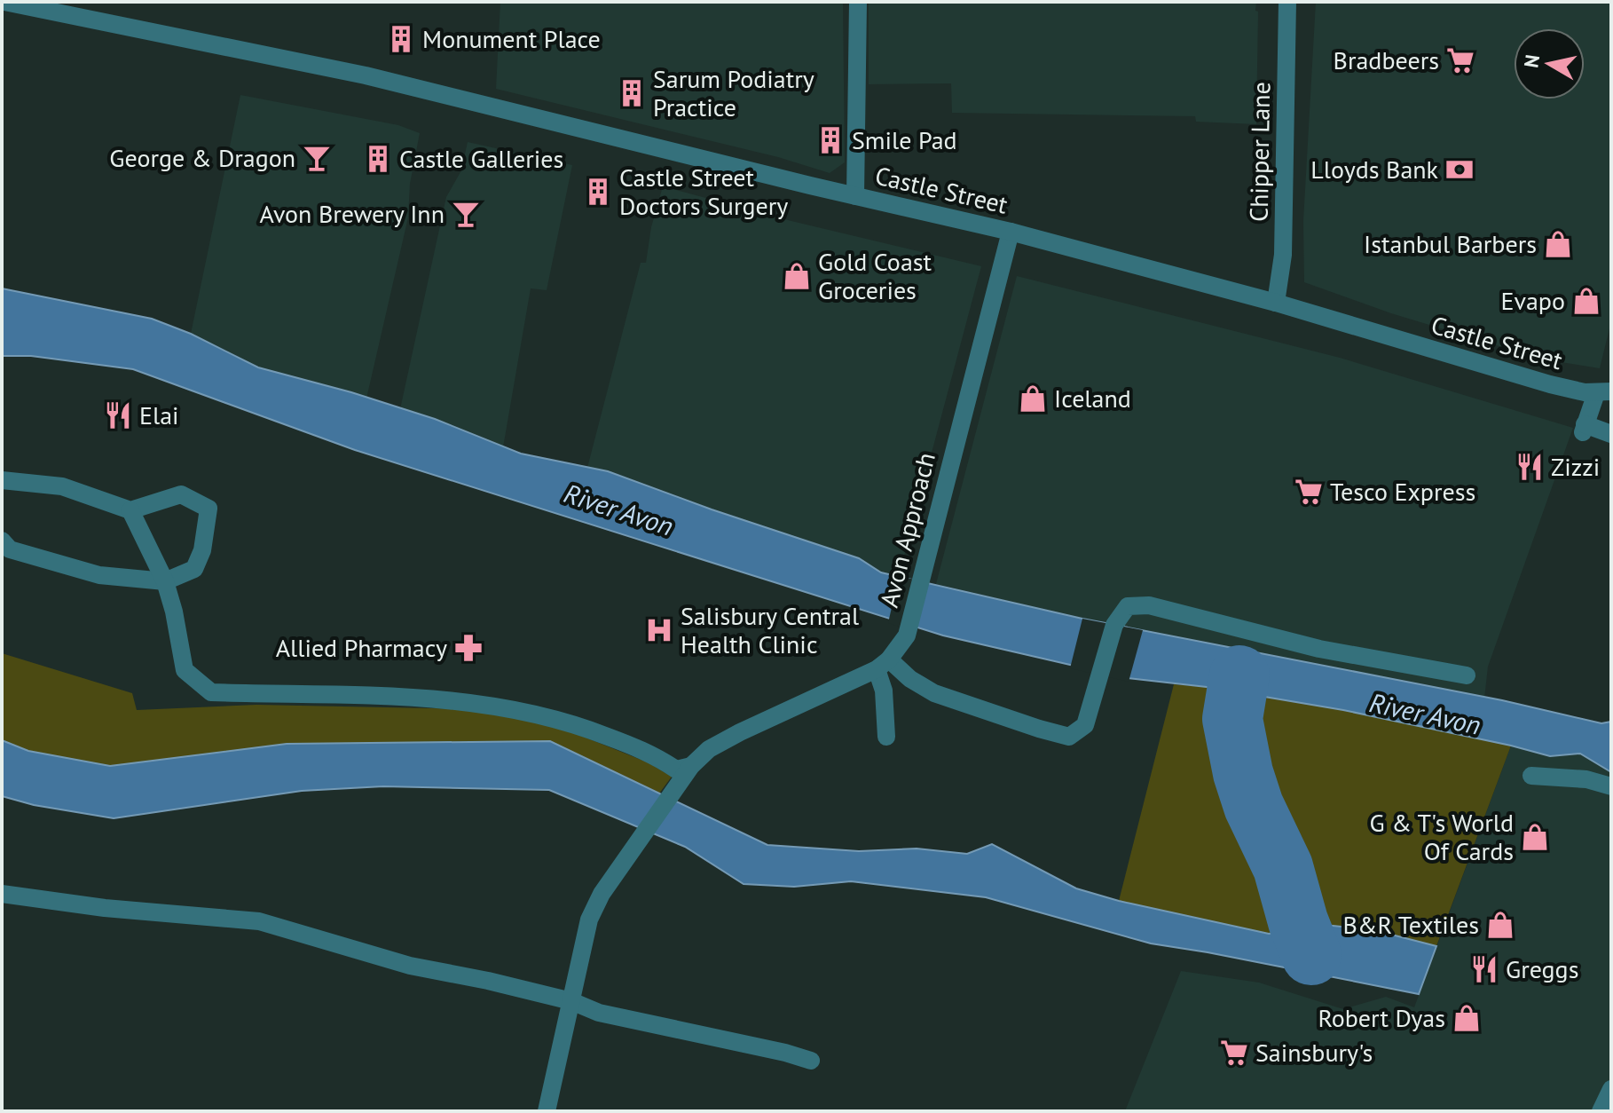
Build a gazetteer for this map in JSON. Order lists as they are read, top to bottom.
{
  "streets": {
    "street": ["Chipper Lane", "Castle Street", "Avon Approach"]
  },
  "crossings": [
    ["Chipper Lane", "Castle Street"],
    ["Castle Street", "Avon Approach"]
  ],
  "water": ["River Avon"],
  "places": {
    "building": [
      "Monument Place",
      "Sarum Podiatry Practice",
      "Smile Pad",
      "Castle Galleries",
      "Castle Street Doctors Surgery"
    ],
    "supermarket": ["Bradbeers", "Tesco Express", "Sainsbury's"],
    "bar": ["George & Dragon", "Avon Brewery Inn"],
    "bank": ["Lloyds Bank"],
    "shop": [
      "Istanbul Barbers",
      "Gold Coast Groceries",
      "Evapo",
      "Iceland",
      "G & T's World Of Cards",
      "B&R Textiles",
      "Robert Dyas"
    ],
    "restaurant": ["Elai", "Zizzi", "Greggs"],
    "hospital": ["Salisbury Central Health Clinic"],
    "pharmacy": ["Allied Pharmacy"]
  },
  "north": "left"
}
